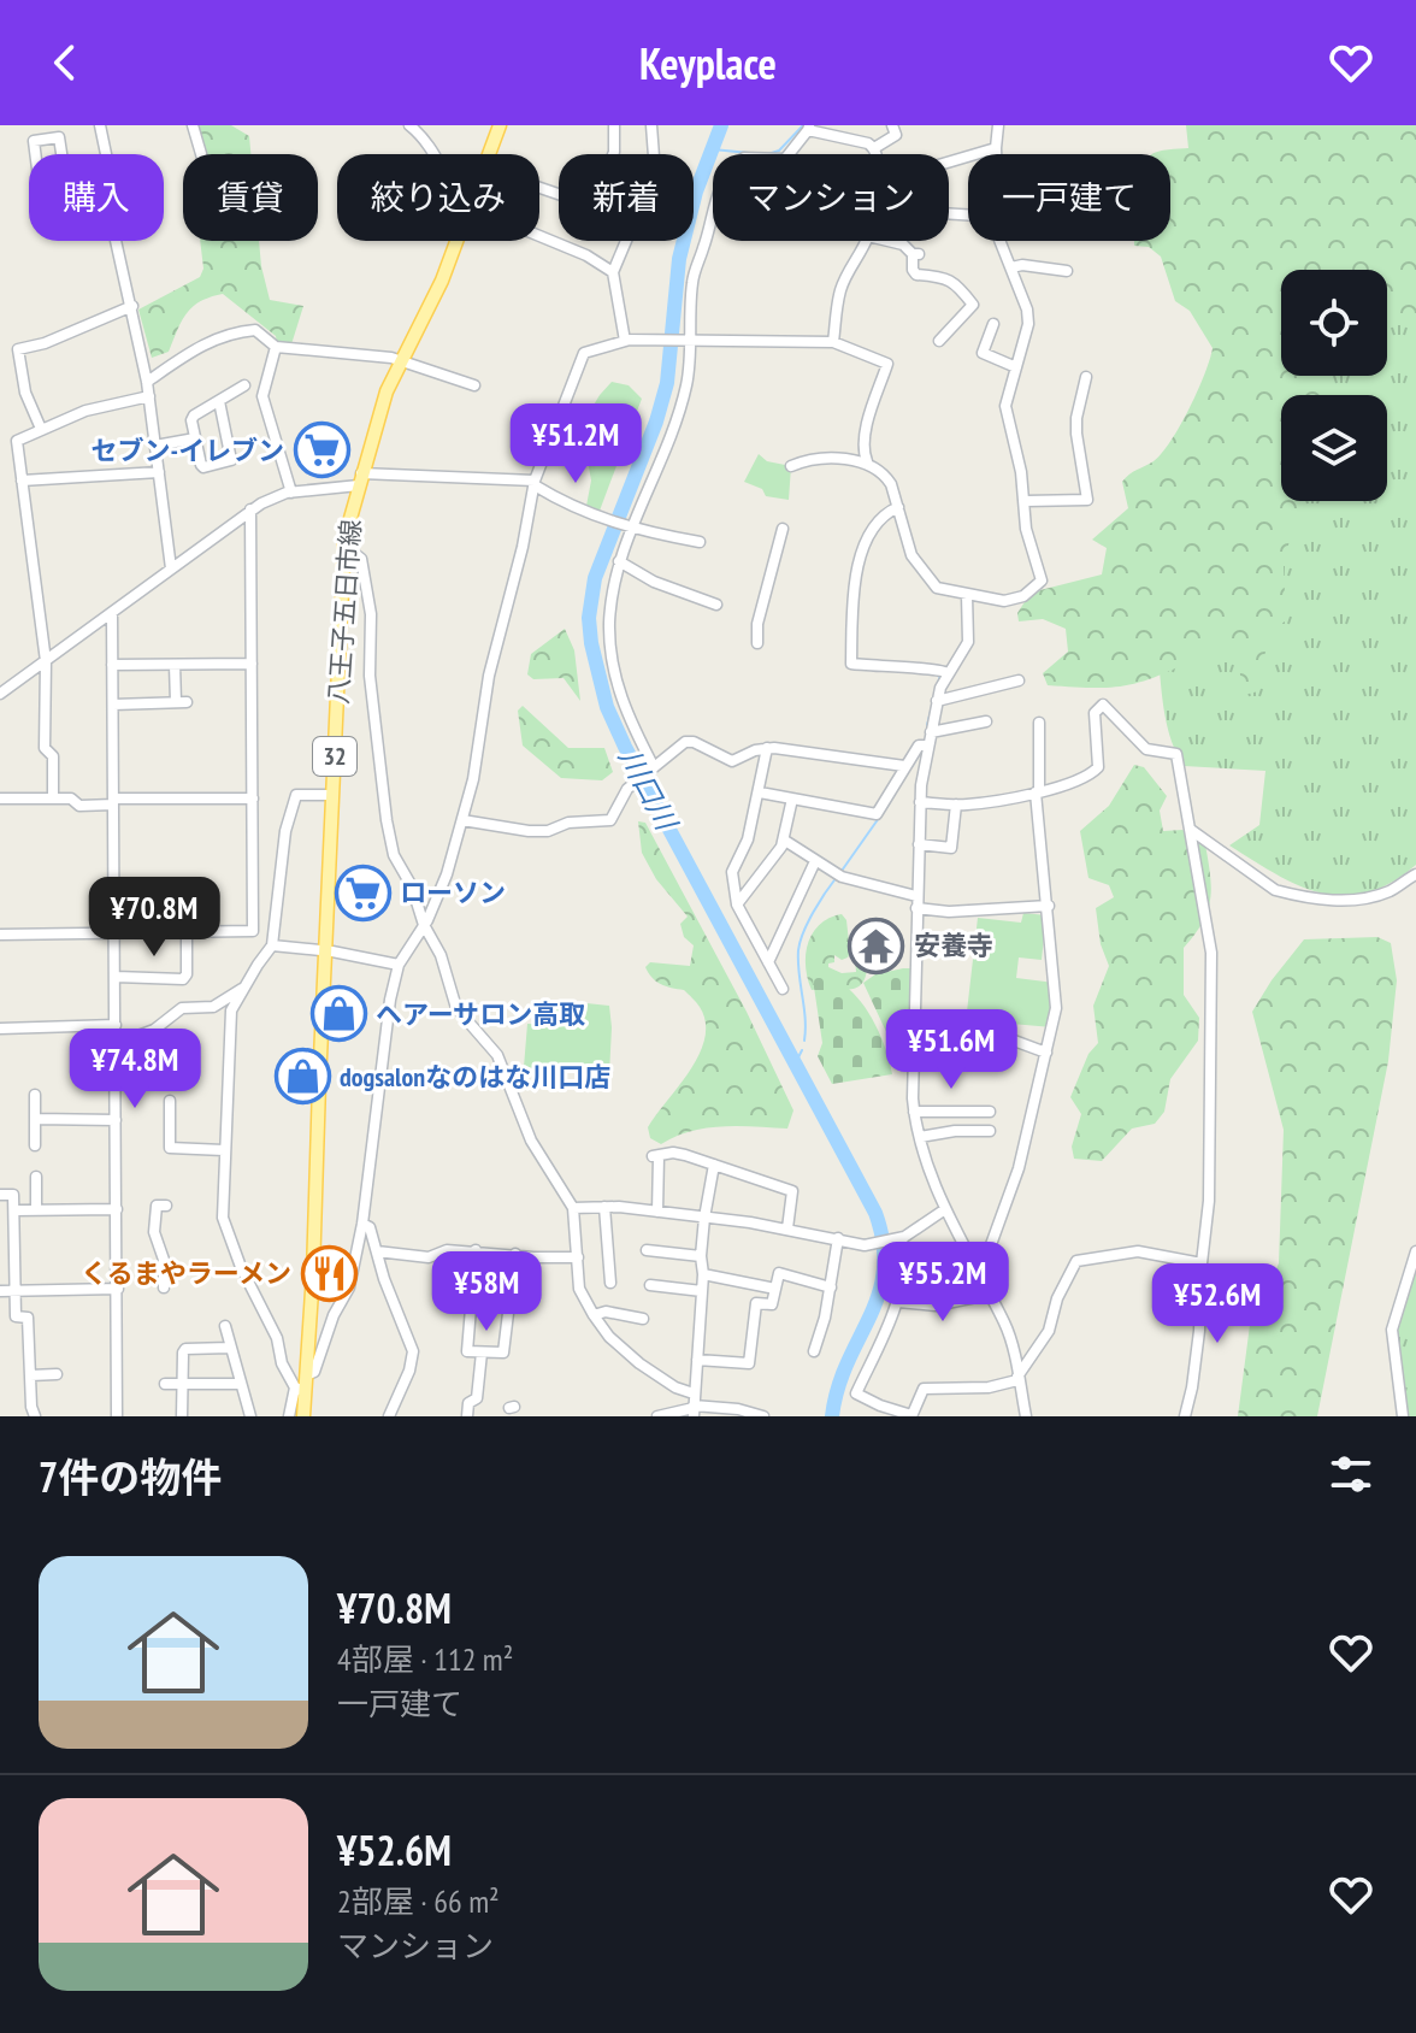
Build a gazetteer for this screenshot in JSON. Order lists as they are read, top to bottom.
{
  "streets": {
    "main road": ["八王子五日市線", "32"]
  },
  "water": ["川口川"],
  "places": {
    "supermarket": ["セブン-イレブン", "ローソン"],
    "temple": ["安養寺"],
    "shop": ["ヘアーサロン高取", "dogsalonなのはな川口店"],
    "restaurant": ["くるまやラーメン"]
  },
  "page": {
    "header": "Keyplace",
    "chip": [
      "購入",
      "賃貸",
      "絞り込み",
      "新着",
      "マンション",
      "一戸建て"
    ],
    "price": [
      "¥51.2M",
      "¥70.8M",
      "¥51.6M",
      "¥74.8M",
      "¥55.2M",
      "¥58M",
      "¥52.6M"
    ],
    "heading": "7件の物件",
    "list": [
      {
        "name": "¥70.8M",
        "note": "4部屋 · 112 m² · 一戸建て"
      },
      {
        "name": "¥52.6M",
        "note": "2部屋 · 66 m² · マンション"
      }
    ]
  }
}
